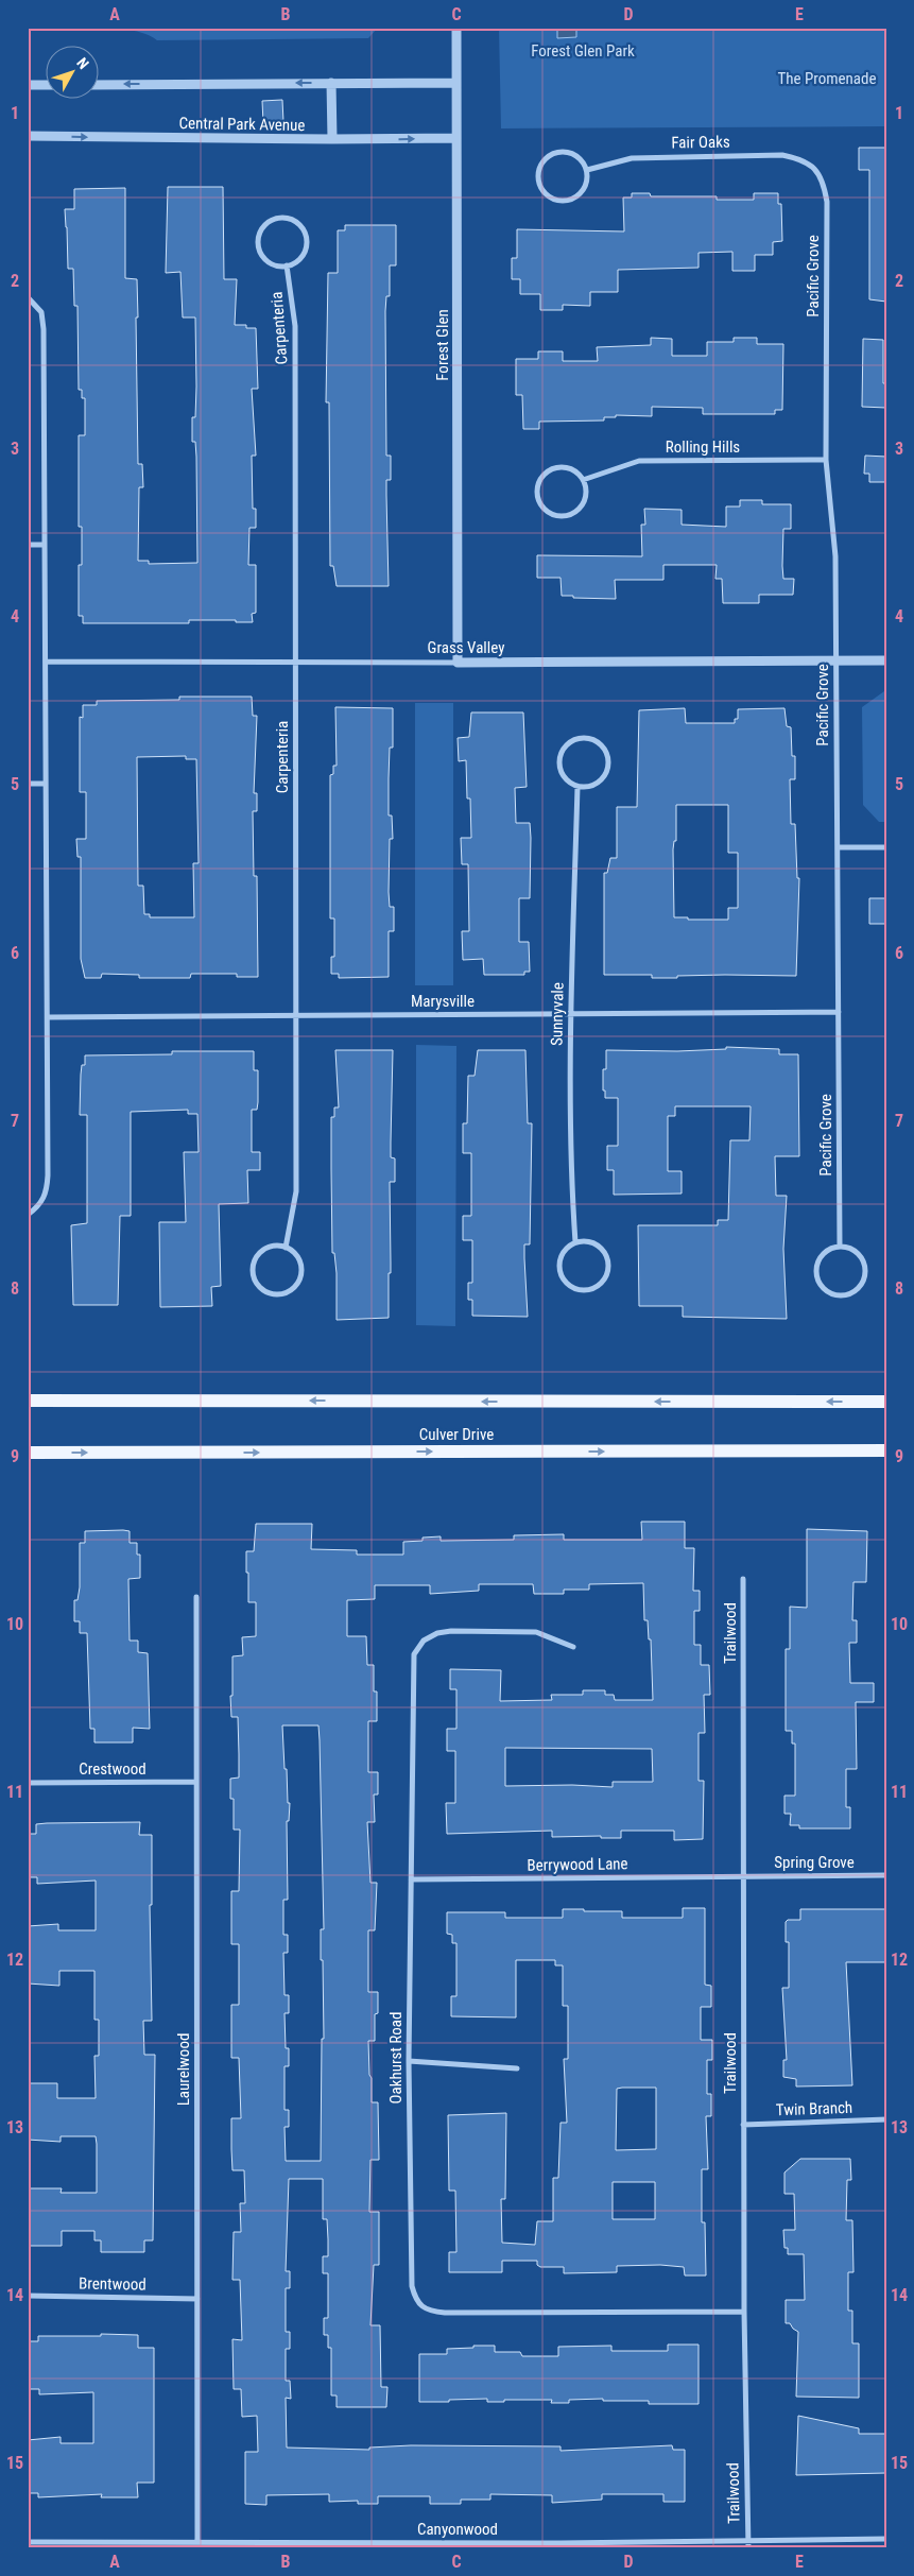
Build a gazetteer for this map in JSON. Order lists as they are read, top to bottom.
{
  "streets": {
    "main road": ["Culver Drive"],
    "street": [
      "Central Park Avenue",
      "Fair Oaks",
      "Pacific Grove",
      "Carpenteria",
      "Forest Glen",
      "Rolling Hills",
      "Grass Valley",
      "Marysville",
      "Sunnyvale",
      "Trailwood",
      "Crestwood",
      "Spring Grove",
      "Berrywood Lane",
      "Oakhurst Road",
      "Laurelwood",
      "Twin Branch",
      "Brentwood",
      "Canyonwood"
    ]
  },
  "crossings": [
    ["Central Park Avenue", "Forest Glen"],
    ["Fair Oaks", "Pacific Grove"],
    ["Pacific Grove", "Rolling Hills"],
    ["Pacific Grove", "Grass Valley"],
    ["Pacific Grove", "Marysville"],
    ["Carpenteria", "Grass Valley"],
    ["Carpenteria", "Marysville"],
    ["Forest Glen", "Grass Valley"],
    ["Marysville", "Sunnyvale"],
    ["Trailwood", "Spring Grove"],
    ["Trailwood", "Berrywood Lane"],
    ["Trailwood", "Oakhurst Road"],
    ["Trailwood", "Twin Branch"],
    ["Trailwood", "Canyonwood"],
    ["Crestwood", "Laurelwood"],
    ["Spring Grove", "Berrywood Lane"],
    ["Berrywood Lane", "Oakhurst Road"],
    ["Laurelwood", "Brentwood"],
    ["Laurelwood", "Canyonwood"]
  ],
  "parks": ["Forest Glen Park", "The Promenade"],
  "north": "top right",
  "grid": {
    "columns": [
      "A",
      "B",
      "C",
      "D",
      "E"
    ],
    "rows": [
      "1",
      "2",
      "3",
      "4",
      "5",
      "6",
      "7",
      "8",
      "9",
      "10",
      "11",
      "12",
      "13",
      "14",
      "15"
    ]
  }
}
